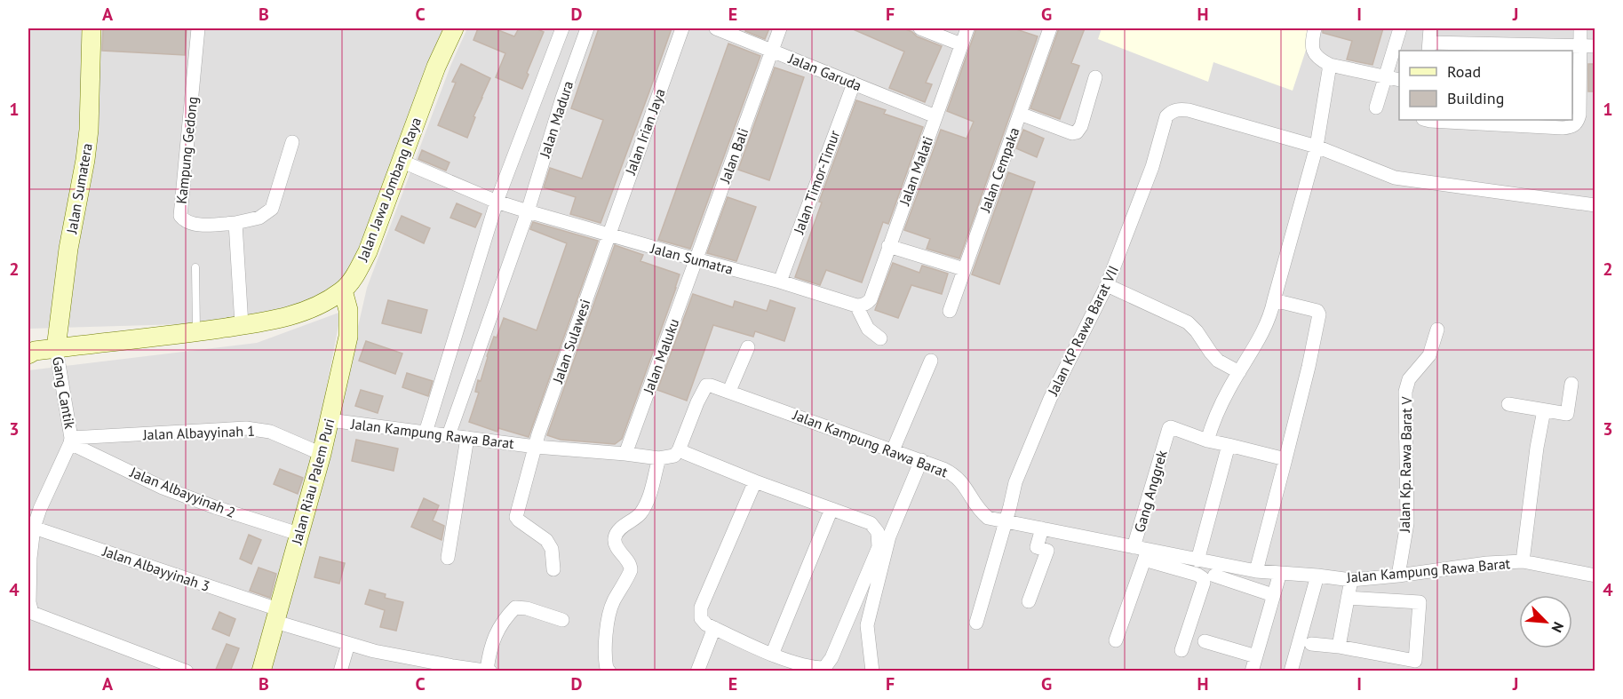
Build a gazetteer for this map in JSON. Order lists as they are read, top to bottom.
{
  "streets": {
    "street": [
      "Jalan Garuda",
      "Jalan Madura",
      "Jalan Irian Jaya",
      "Kampung Gedong",
      "Jalan Bali",
      "Jalan Cempaka",
      "Jalan Malati",
      "Jalan Timor-Timur",
      "Jalan Sumatera",
      "Jalan Jawa Jombang Raya",
      "Jalan Sumatra",
      "Jalan KP Rawa Barat VII",
      "Jalan Sulawesi",
      "Jalan Maluku",
      "Gang Cantik",
      "Jalan Albayyinah 1",
      "Jalan Kampung Rawa Barat",
      "Jalan Kp. Rawa Barat V",
      "Jalan Riau Palem Puri",
      "Gang Anggrek",
      "Jalan Albayyinah 2",
      "Jalan Albayyinah 3"
    ]
  },
  "crossings": [
    ["Jalan Garuda", "Jalan Bali"],
    ["Jalan Garuda", "Jalan Malati"],
    ["Jalan Garuda", "Jalan Timor-Timur"],
    ["Jalan Madura", "Jalan Sumatra"],
    ["Jalan Irian Jaya", "Jalan Sumatra"],
    ["Jalan Irian Jaya", "Jalan Sulawesi"],
    ["Jalan Bali", "Jalan Sumatra"],
    ["Jalan Bali", "Jalan Maluku"],
    ["Jalan Malati", "Jalan Sumatra"],
    ["Jalan Timor-Timur", "Jalan Sumatra"],
    ["Jalan Sumatera", "Jalan Jawa Jombang Raya"],
    ["Jalan Sumatera", "Gang Cantik"],
    ["Jalan Jawa Jombang Raya", "Jalan Sumatra"],
    ["Jalan Jawa Jombang Raya", "Gang Cantik"],
    ["Jalan Jawa Jombang Raya", "Jalan Riau Palem Puri"],
    ["Jalan Sumatra", "Jalan Sulawesi"],
    ["Jalan Sumatra", "Jalan Maluku"],
    ["Jalan KP Rawa Barat VII", "Jalan Kampung Rawa Barat"],
    ["Jalan Sulawesi", "Jalan Kampung Rawa Barat"],
    ["Jalan Maluku", "Jalan Kampung Rawa Barat"],
    ["Gang Cantik", "Jalan Albayyinah 1"],
    ["Gang Cantik", "Jalan Albayyinah 2"],
    ["Jalan Albayyinah 1", "Jalan Riau Palem Puri"],
    ["Jalan Albayyinah 1", "Jalan Albayyinah 2"],
    ["Jalan Kampung Rawa Barat", "Jalan Kp. Rawa Barat V"],
    ["Jalan Kampung Rawa Barat", "Jalan Riau Palem Puri"],
    ["Jalan Kampung Rawa Barat", "Gang Anggrek"],
    ["Jalan Riau Palem Puri", "Jalan Albayyinah 2"],
    ["Jalan Riau Palem Puri", "Jalan Albayyinah 3"]
  ],
  "legend": ["Road", "Building"],
  "north": "bottom right",
  "grid": {
    "columns": [
      "A",
      "B",
      "C",
      "D",
      "E",
      "F",
      "G",
      "H",
      "I",
      "J"
    ],
    "rows": [
      "1",
      "2",
      "3",
      "4"
    ]
  }
}
